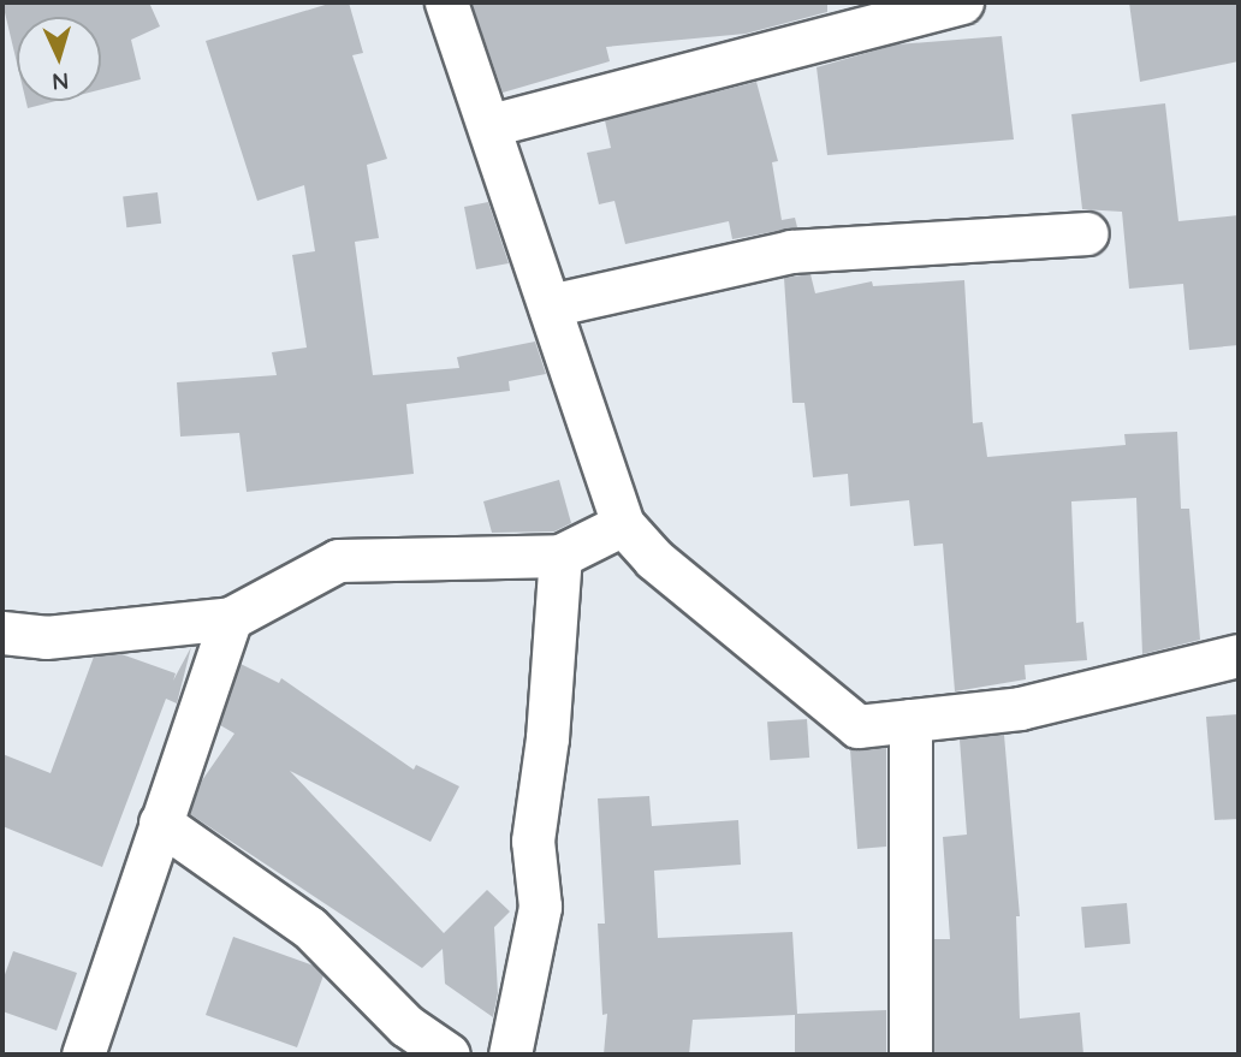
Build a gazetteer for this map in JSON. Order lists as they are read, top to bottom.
{
  "north": "bottom"
}
